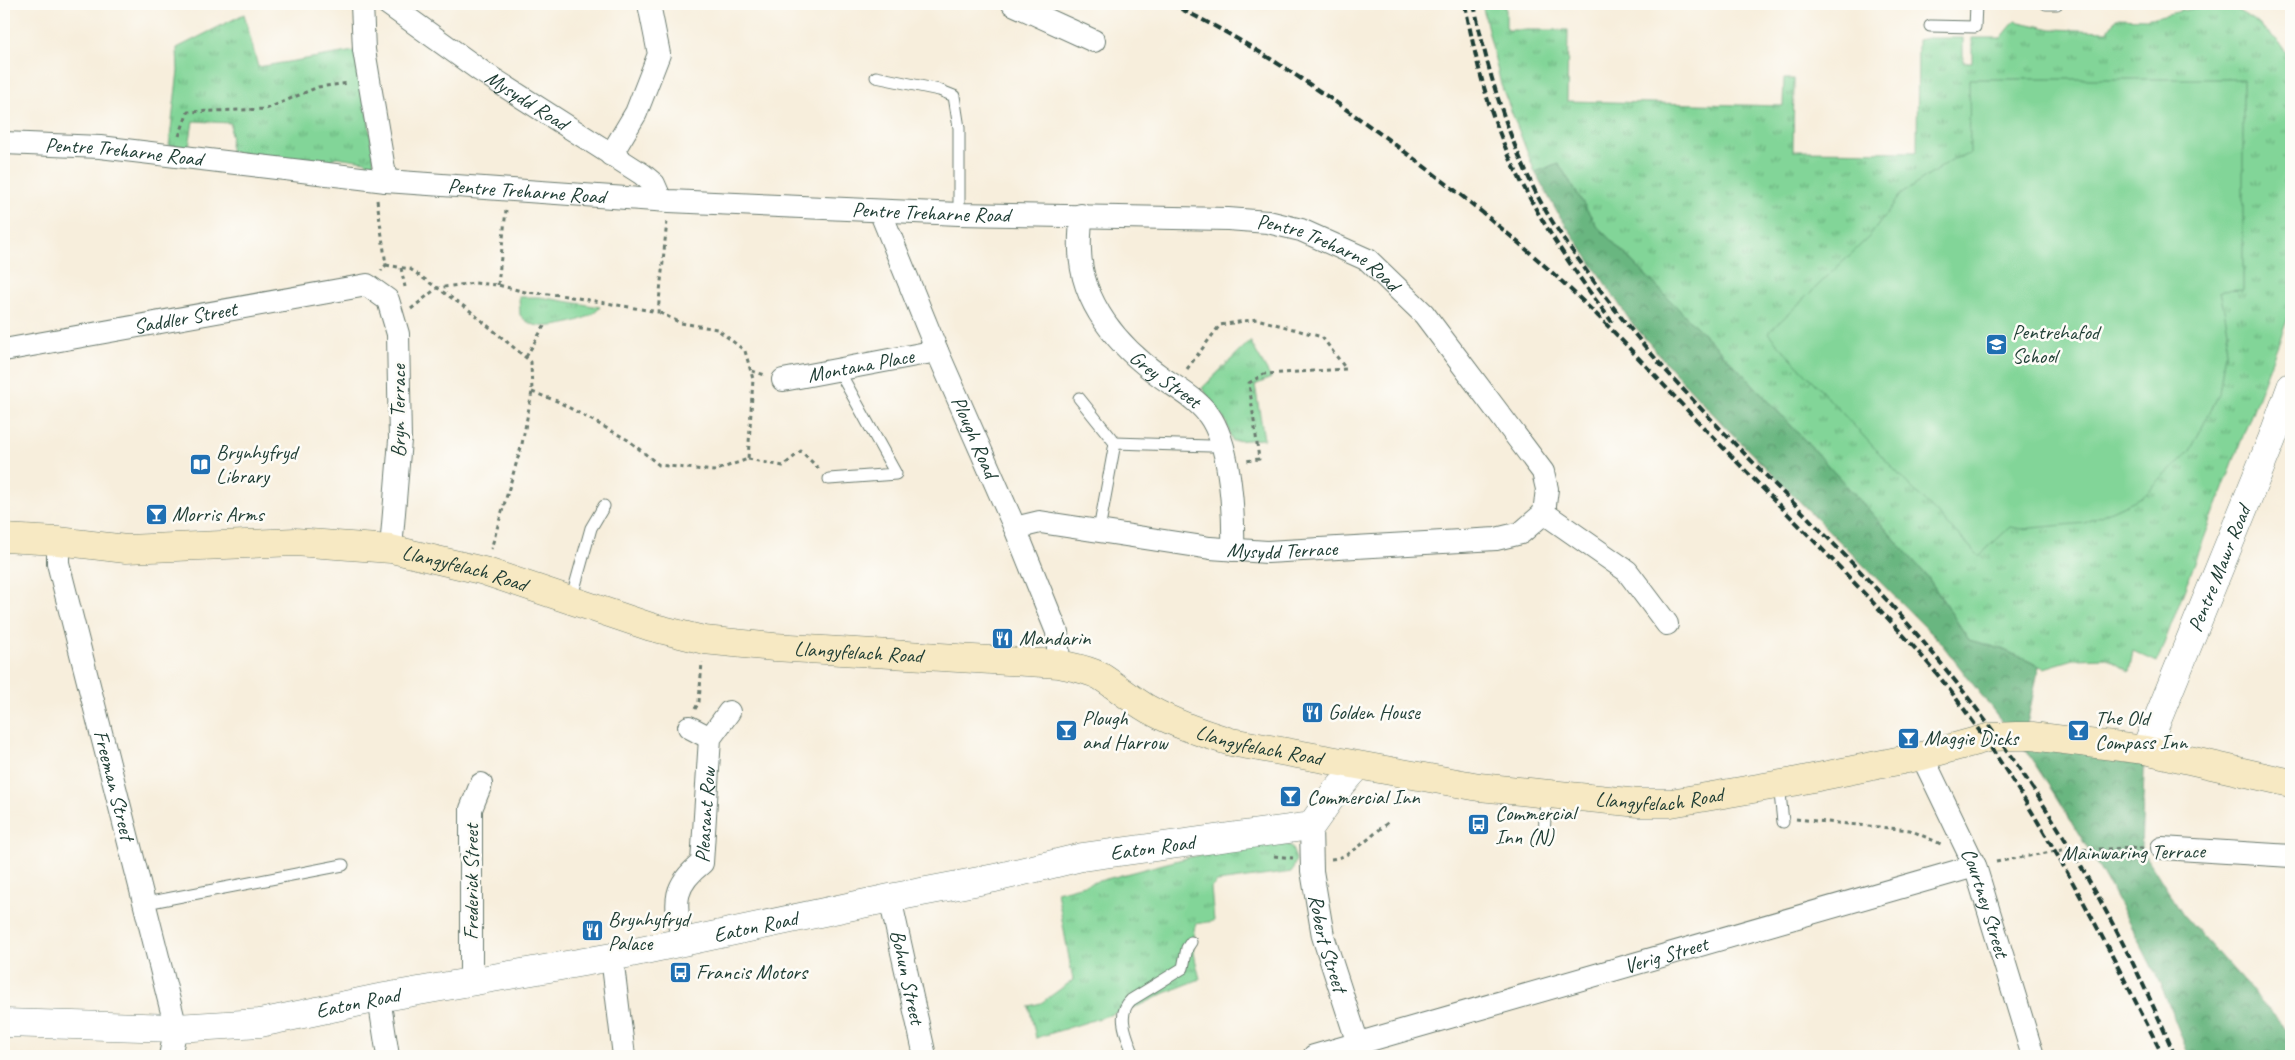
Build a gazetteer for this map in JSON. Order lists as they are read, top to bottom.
{
  "streets": {
    "main road": ["Llangyfelach Road"],
    "street": [
      "Mysydd Road",
      "Pentre Treharne Road",
      "Saddler Street",
      "Montana Place",
      "Grey Street",
      "Bryn Terrace",
      "Plough Road",
      "Mysydd Terrace",
      "Pentre Mawr Road",
      "Freeman Street",
      "Pleasant Row",
      "Eaton Road",
      "Mainwaring Terrace",
      "Frederick Street",
      "Courtney Street",
      "Robert Street",
      "Verig Street",
      "Bohun Street"
    ]
  },
  "crossings": [
    ["Mysydd Road", "Pentre Treharne Road"],
    ["Pentre Treharne Road", "Grey Street"],
    ["Pentre Treharne Road", "Plough Road"],
    ["Pentre Treharne Road", "Mysydd Terrace"],
    ["Saddler Street", "Bryn Terrace"],
    ["Montana Place", "Plough Road"],
    ["Grey Street", "Mysydd Terrace"],
    ["Bryn Terrace", "Llangyfelach Road"],
    ["Plough Road", "Mysydd Terrace"],
    ["Plough Road", "Llangyfelach Road"],
    ["Pentre Mawr Road", "Llangyfelach Road"],
    ["Llangyfelach Road", "Freeman Street"],
    ["Llangyfelach Road", "Courtney Street"],
    ["Freeman Street", "Eaton Road"],
    ["Pleasant Row", "Eaton Road"],
    ["Eaton Road", "Frederick Street"],
    ["Eaton Road", "Robert Street"],
    ["Eaton Road", "Bohun Street"],
    ["Mainwaring Terrace", "Courtney Street"],
    ["Mainwaring Terrace", "Verig Street"],
    ["Courtney Street", "Verig Street"],
    ["Robert Street", "Verig Street"]
  ],
  "places": {
    "school or university": ["Pentrehafod School"],
    "library": ["Brynhyfryd Library"],
    "bar": [
      "Morris Arms",
      "Plough and Harrow",
      "The Old Compass Inn",
      "Maggie Dicks",
      "Commercial Inn"
    ],
    "restaurant": ["Mandarin", "Golden House", "Brynhyfryd Palace"],
    "bus stop": ["Commercial Inn (N)", "Francis Motors"]
  }
}
